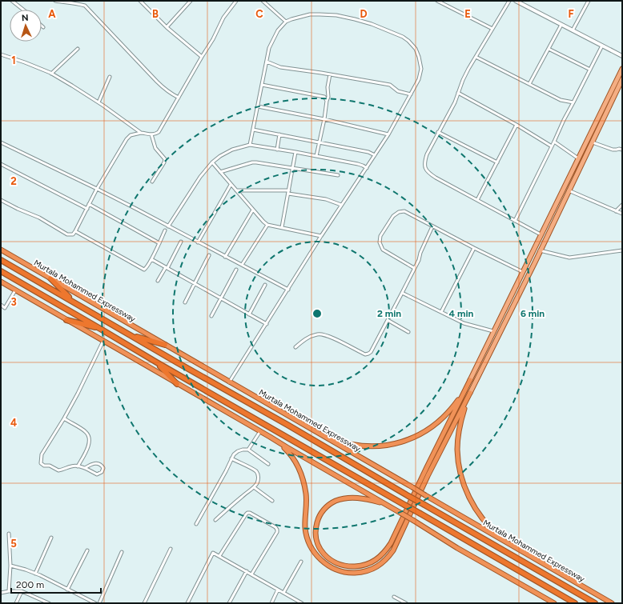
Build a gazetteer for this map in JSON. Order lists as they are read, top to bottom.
{
  "streets": {
    "highway": ["Murtala Mohammed Expressway"]
  },
  "scale_bar": "200 m",
  "north": "top",
  "grid": {
    "columns": [
      "A",
      "B",
      "C",
      "D",
      "E",
      "F"
    ],
    "rows": [
      "1",
      "2",
      "3",
      "4",
      "5"
    ]
  },
  "rings": ["2 min", "4 min", "6 min"]
}
